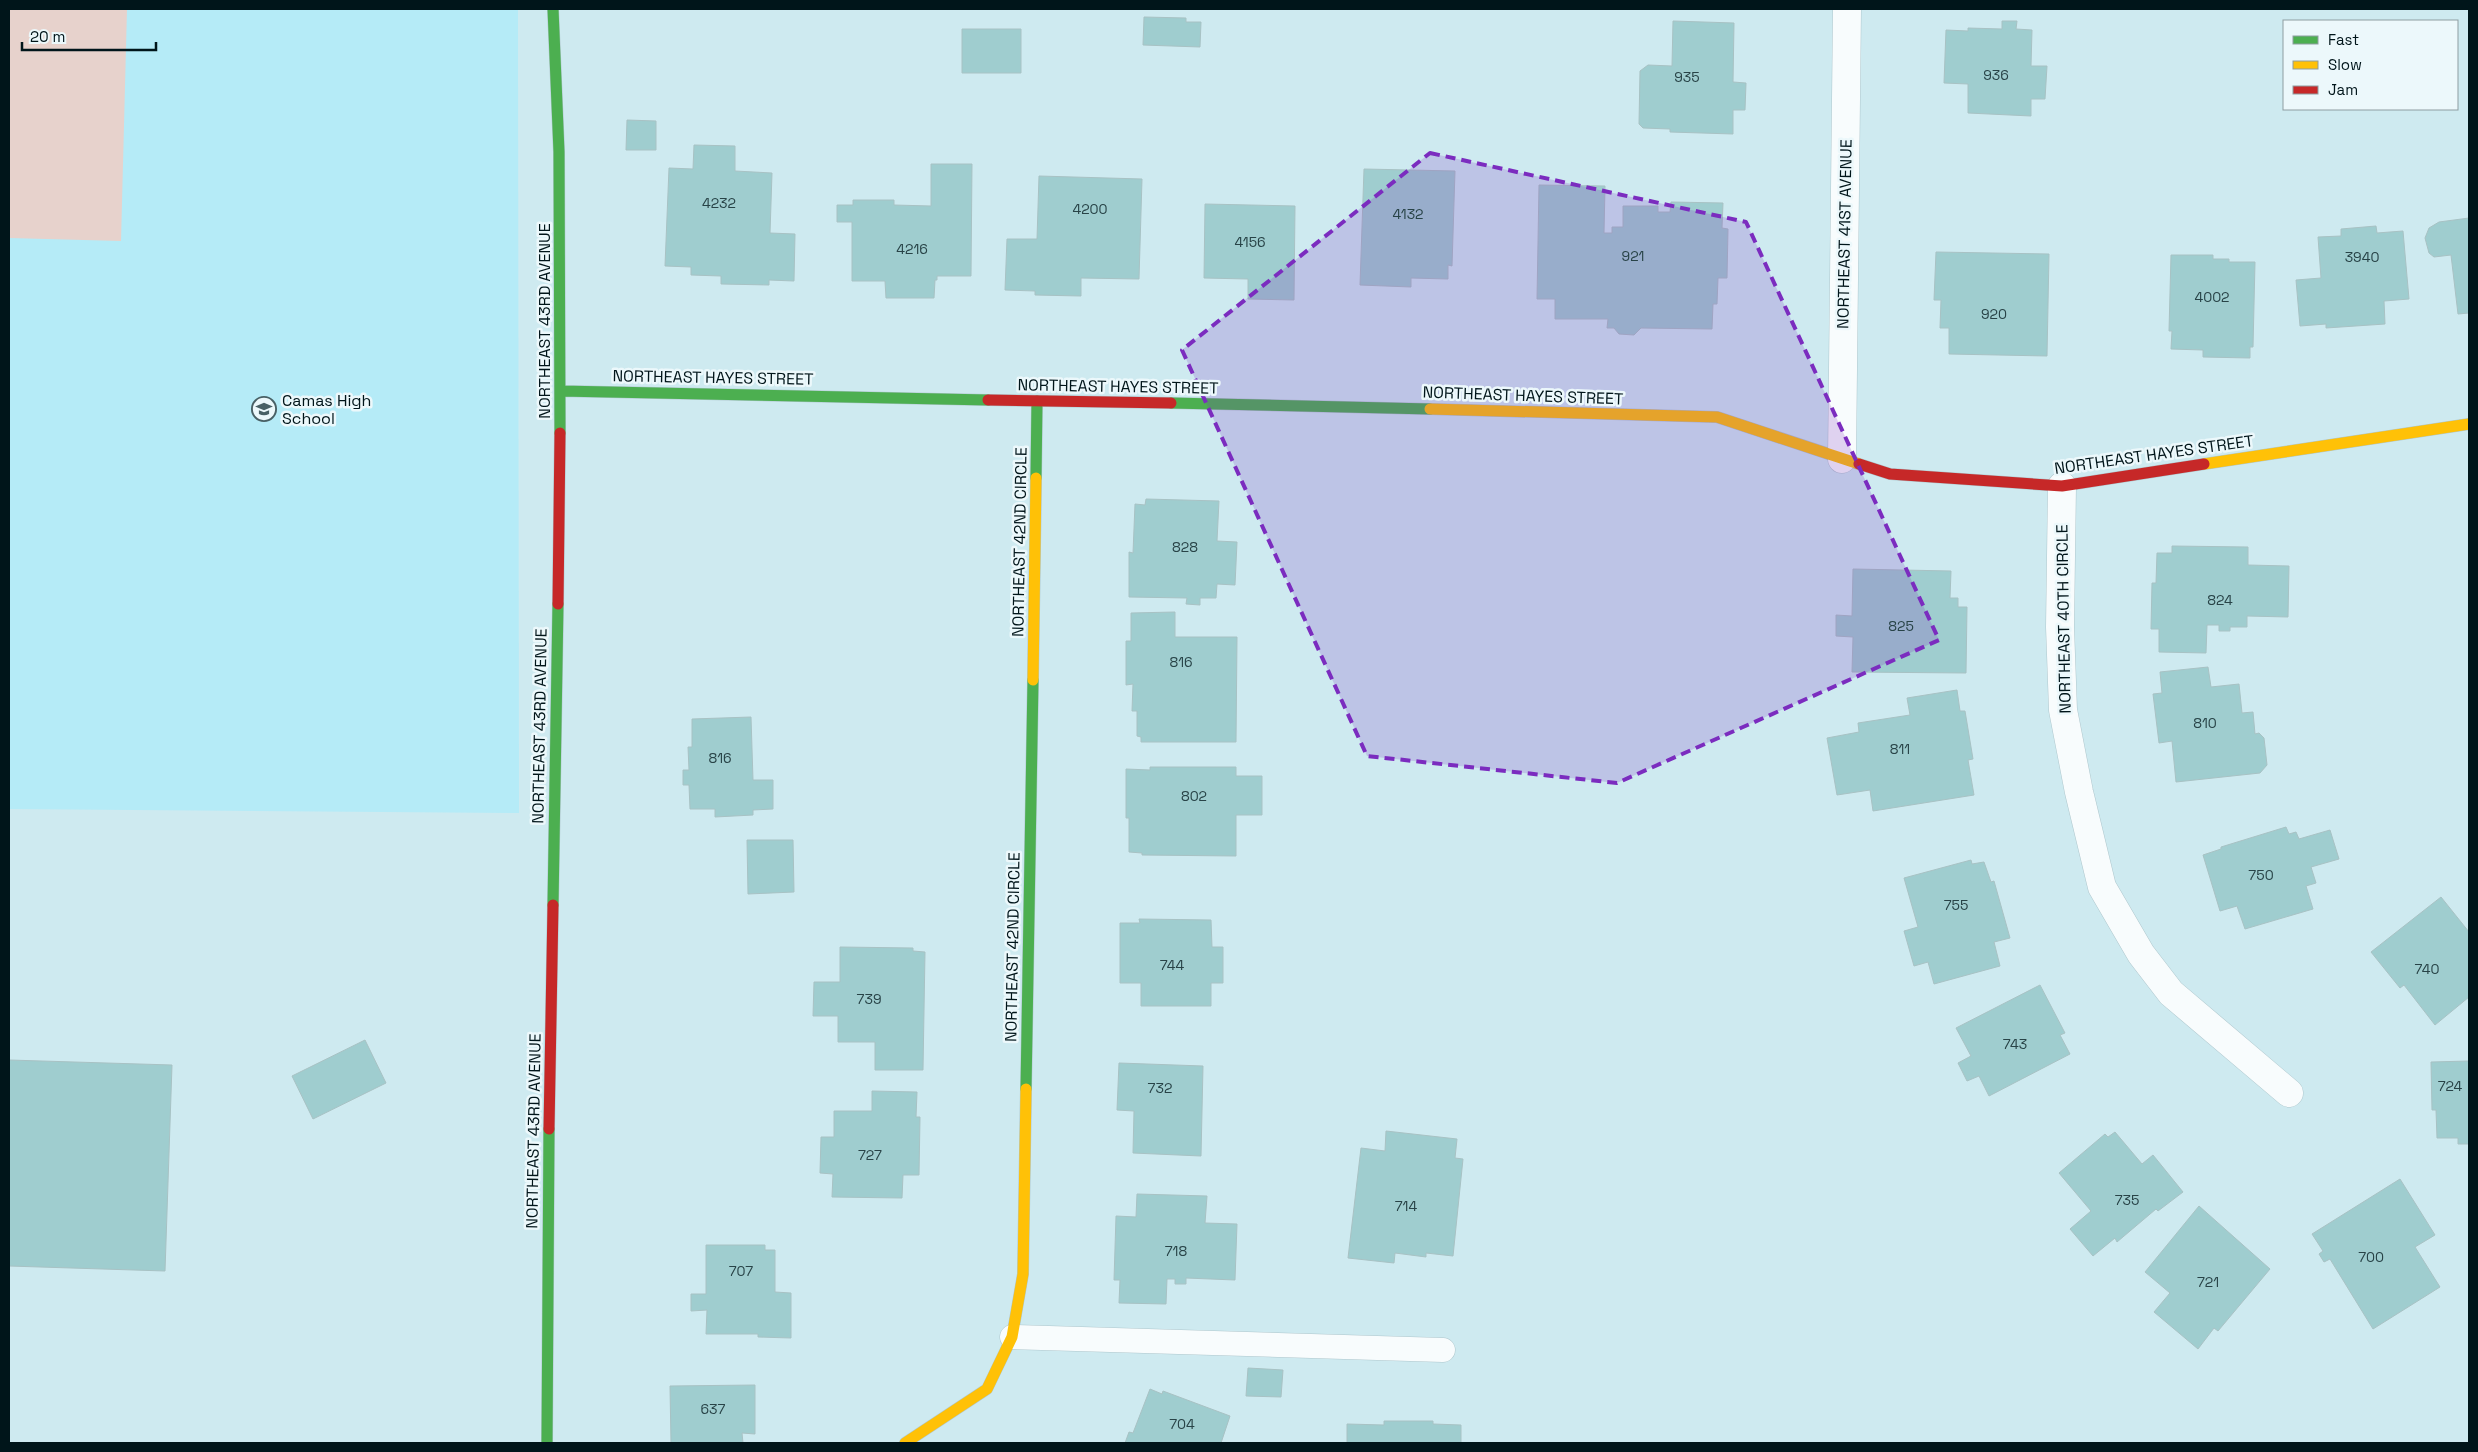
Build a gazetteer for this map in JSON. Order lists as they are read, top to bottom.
{
  "streets": {
    "street": [
      "NORTHEAST 41ST AVENUE",
      "NORTHEAST 43RD AVENUE",
      "NORTHEAST HAYES STREET",
      "NORTHEAST 42ND CIRCLE",
      "NORTHEAST 40TH CIRCLE"
    ]
  },
  "crossings": [
    ["NORTHEAST 41ST AVENUE", "NORTHEAST HAYES STREET"],
    ["NORTHEAST 43RD AVENUE", "NORTHEAST HAYES STREET"],
    ["NORTHEAST HAYES STREET", "NORTHEAST 42ND CIRCLE"],
    ["NORTHEAST HAYES STREET", "NORTHEAST 40TH CIRCLE"]
  ],
  "places": {
    "school or university": ["Camas High School"]
  },
  "house_numbers": [
    "936",
    "935",
    "4232",
    "4200",
    "4132",
    "4156",
    "4216",
    "921",
    "3940",
    "4002",
    "920",
    "828",
    "824",
    "825",
    "816",
    "810",
    "811",
    "816",
    "802",
    "750",
    "755",
    "744",
    "740",
    "739",
    "743",
    "724",
    "732",
    "727",
    "735",
    "714",
    "718",
    "700",
    "707",
    "721",
    "637",
    "704"
  ],
  "legend": ["Fast", "Slow", "Jam"],
  "scale_bar": "20 m"
}
